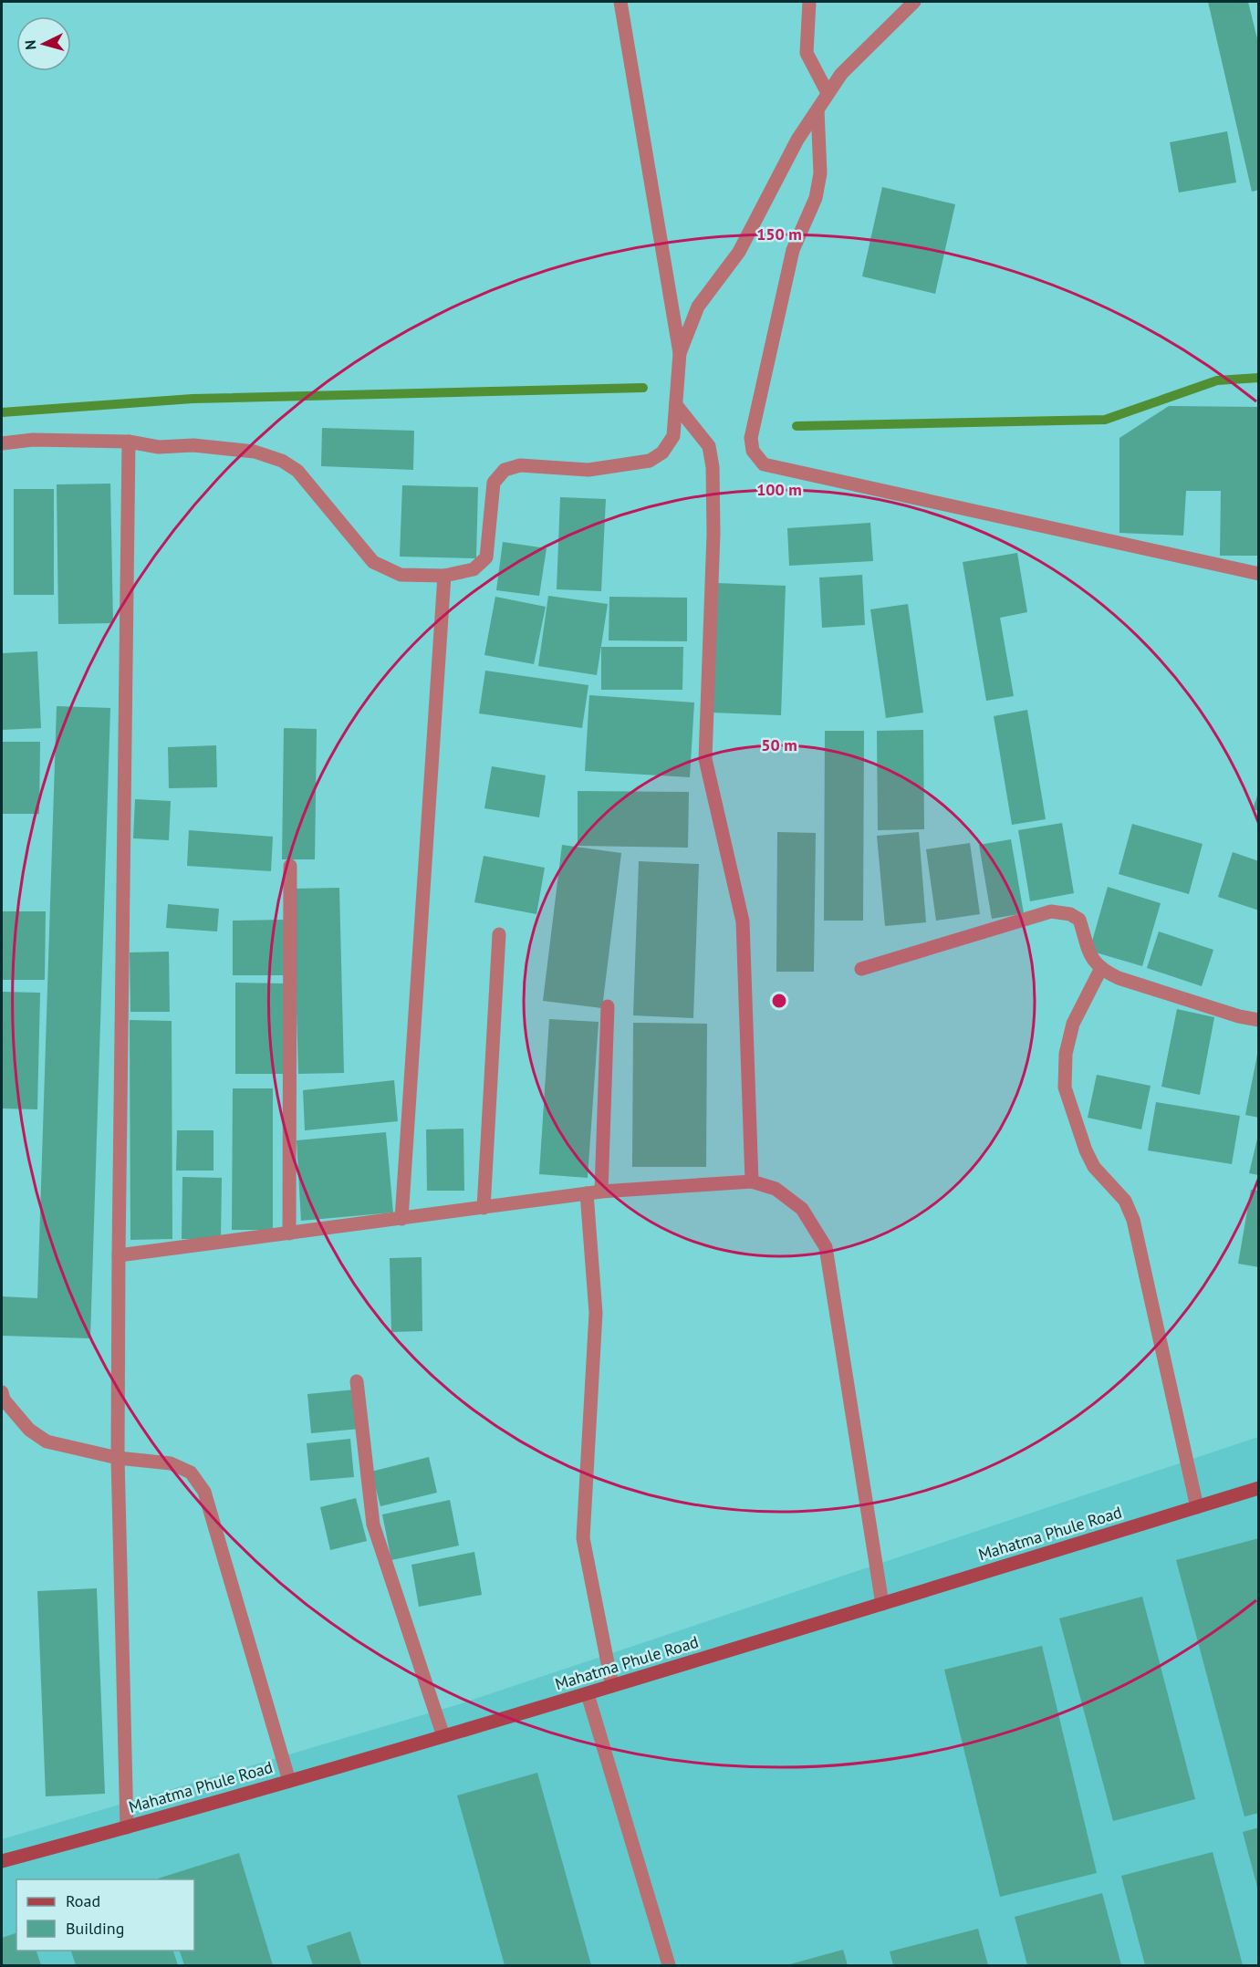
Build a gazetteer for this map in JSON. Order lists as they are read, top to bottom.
{
  "streets": {
    "street": ["Mahatma Phule Road"]
  },
  "legend": ["Road", "Building"],
  "north": "left",
  "rings": ["150 m", "100 m", "50 m"]
}
